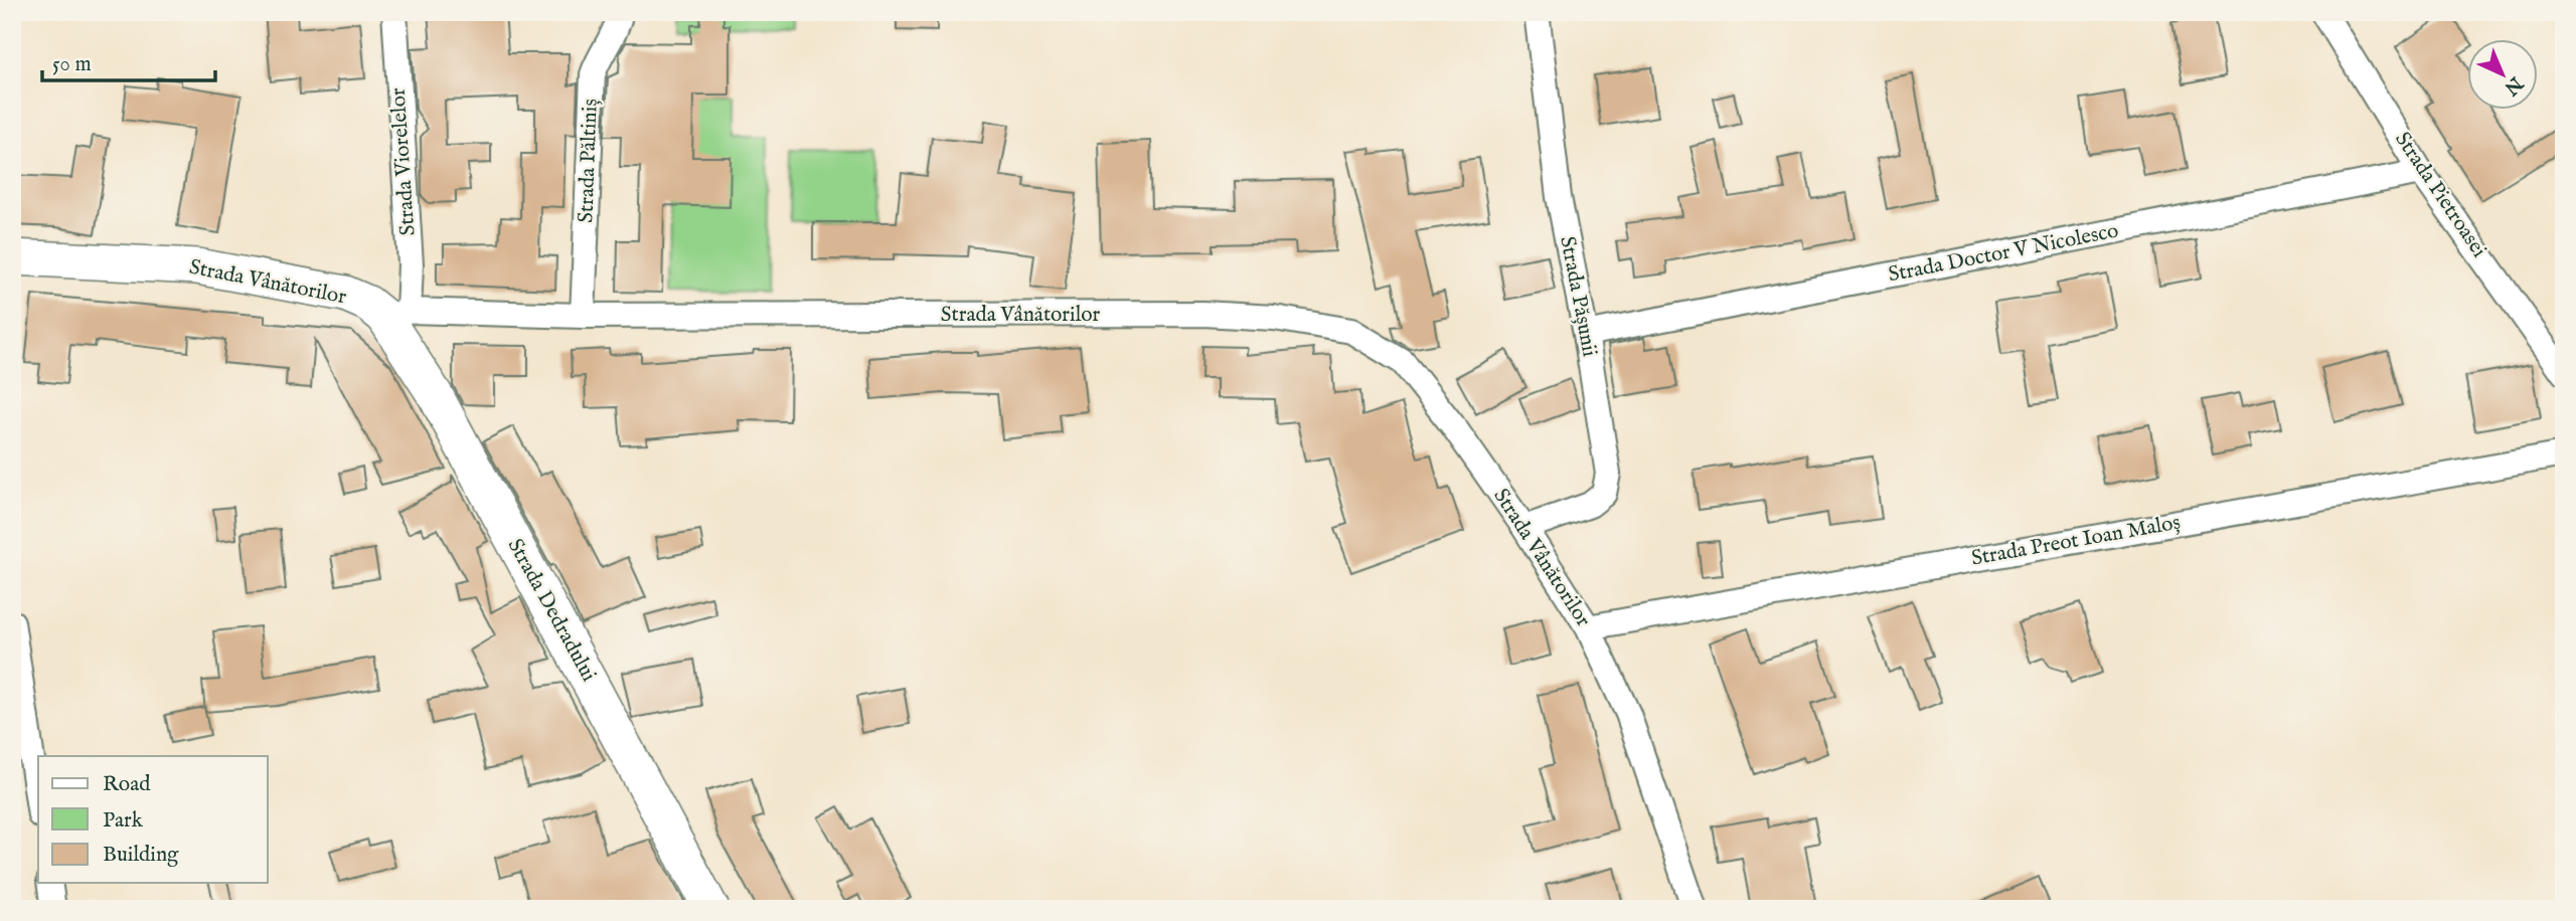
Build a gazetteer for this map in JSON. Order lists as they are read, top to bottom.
{
  "streets": {
    "main road": ["Strada Vânătorilor", "Strada Dedradului"],
    "street": [
      "Strada Păltiniș",
      "Strada Viorelelor",
      "Strada Pietroasei",
      "Strada Doctor V Nicolesco",
      "Strada Pășunii",
      "Strada Preot Ioan Maloș"
    ]
  },
  "crossings": [
    ["Strada Păltiniș", "Strada Vânătorilor"],
    ["Strada Viorelelor", "Strada Vânătorilor"],
    ["Strada Viorelelor", "Strada Dedradului"],
    ["Strada Pietroasei", "Strada Doctor V Nicolesco"],
    ["Strada Doctor V Nicolesco", "Strada Pășunii"],
    ["Strada Vânătorilor", "Strada Pășunii"],
    ["Strada Vânătorilor", "Strada Preot Ioan Maloș"],
    ["Strada Vânătorilor", "Strada Dedradului"]
  ],
  "legend": ["Road", "Park", "Building"],
  "scale_bar": "50 m",
  "north": "bottom right"
}
